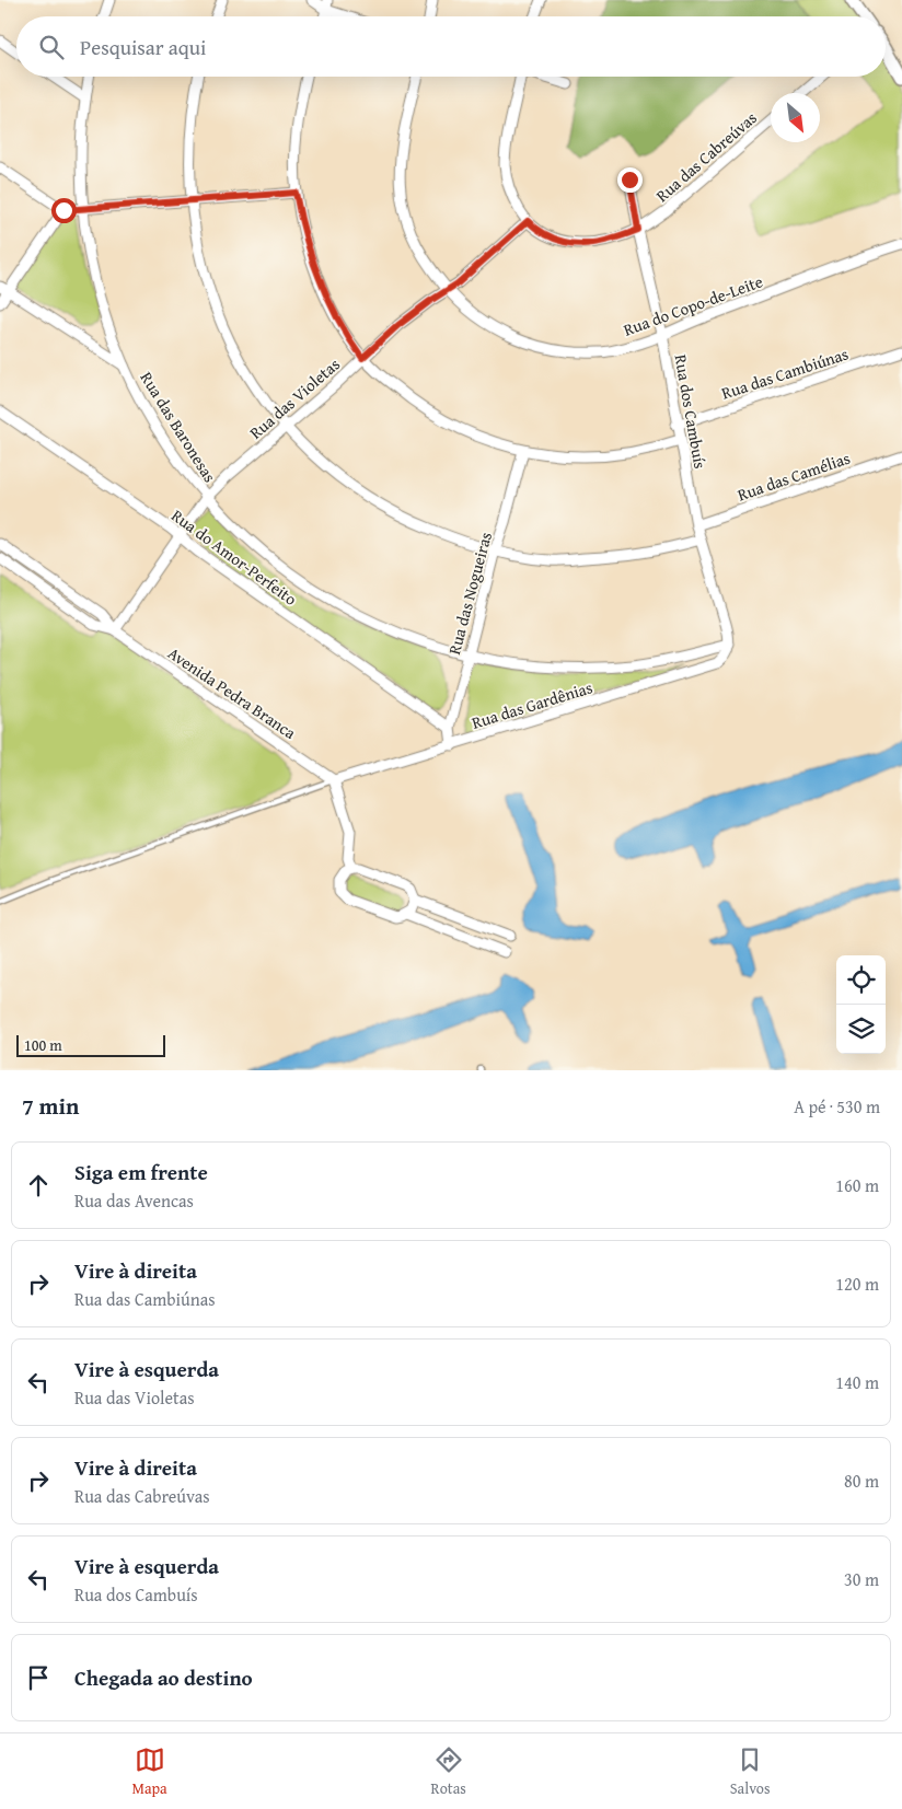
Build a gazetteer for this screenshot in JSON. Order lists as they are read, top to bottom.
{
  "streets": {
    "street": [
      "Rua das Cabreúvas",
      "Rua do Copo-de-Leite",
      "Rua das Cambiúnas",
      "Rua das Violetas",
      "Rua dos Cambuís",
      "Rua das Baronesas",
      "Rua das Camélias",
      "Rua do Amor-Perfeito",
      "Rua das Nogueiras",
      "Avenida Pedra Branca",
      "Rua das Gardênias"
    ]
  },
  "crossings": [
    ["Rua das Cabreúvas", "Rua das Violetas"],
    ["Rua das Cabreúvas", "Rua dos Cambuís"],
    ["Rua do Copo-de-Leite", "Rua das Violetas"],
    ["Rua do Copo-de-Leite", "Rua dos Cambuís"],
    ["Rua das Cambiúnas", "Rua dos Cambuís"],
    ["Rua das Violetas", "Rua das Baronesas"],
    ["Rua das Violetas", "Rua do Amor-Perfeito"],
    ["Rua das Violetas", "Avenida Pedra Branca"],
    ["Rua dos Cambuís", "Rua das Baronesas"],
    ["Rua dos Cambuís", "Rua das Camélias"],
    ["Rua dos Cambuís", "Rua das Gardênias"],
    ["Rua das Baronesas", "Rua das Nogueiras"],
    ["Rua das Baronesas", "Rua das Gardênias"],
    ["Rua do Amor-Perfeito", "Rua das Nogueiras"],
    ["Rua das Nogueiras", "Rua das Gardênias"],
    ["Avenida Pedra Branca", "Rua das Gardênias"]
  ],
  "scale_bar": "100 m",
  "north": "bottom right",
  "page": {
    "search": "Pesquisar aqui",
    "scale": "100 m",
    "heading": ["7 min", "A pé · 530 m"],
    "list": [
      ["Siga em frente", "Rua das Avencas", "160 m"],
      ["Vire à direita", "Rua das Cambiúnas", "120 m"],
      ["Vire à esquerda", "Rua das Violetas", "140 m"],
      ["Vire à direita", "Rua das Cabreúvas", "80 m"],
      ["Vire à esquerda", "Rua dos Cambuís", "30 m"],
      "Chegada ao destino"
    ],
    "nav": ["Mapa", "Rotas", "Salvos"]
  }
}
